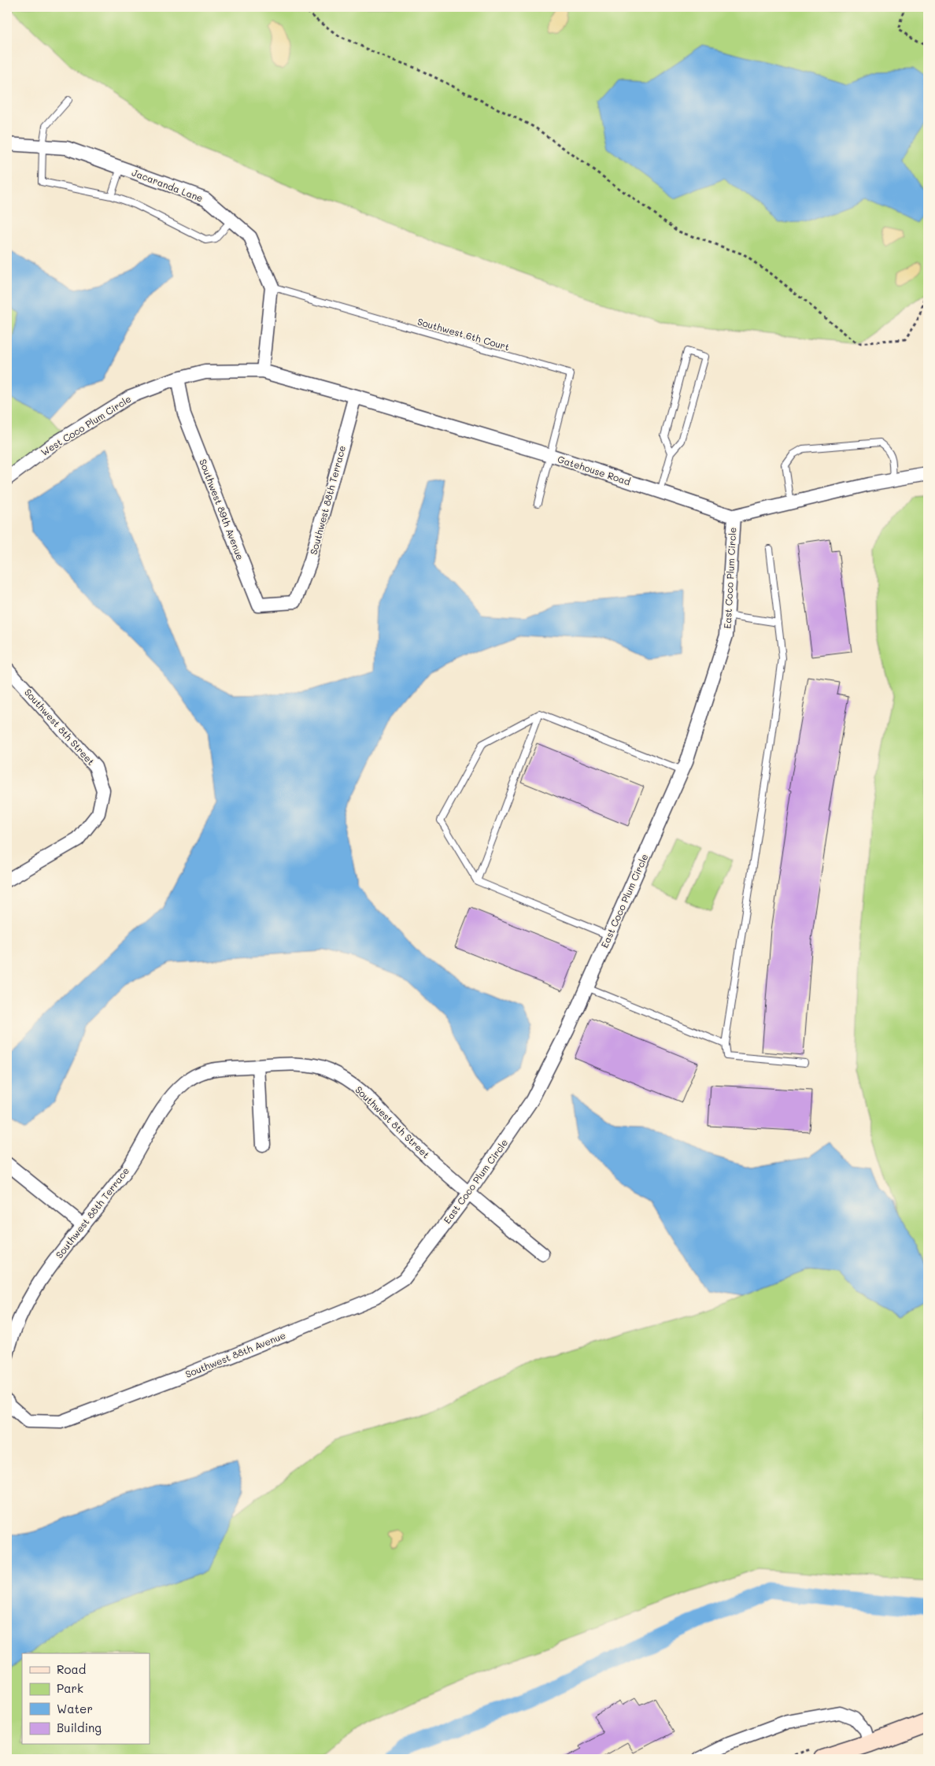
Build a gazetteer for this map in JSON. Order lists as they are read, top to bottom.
{
  "streets": {
    "street": [
      "Jacaranda Lane",
      "West Coco Plum Circle",
      "Gatehouse Road",
      "Southwest 88th Terrace",
      "Southwest 89th Avenue",
      "East Coco Plum Circle",
      "Southwest 8th Street",
      "Southwest 88th Avenue"
    ],
    "lane": ["Southwest 6th Court"]
  },
  "crossings": [
    ["Jacaranda Lane", "Southwest 6th Court"],
    ["Jacaranda Lane", "West Coco Plum Circle"],
    ["Jacaranda Lane", "Gatehouse Road"],
    ["Southwest 6th Court", "Gatehouse Road"],
    ["West Coco Plum Circle", "Gatehouse Road"],
    ["West Coco Plum Circle", "Southwest 89th Avenue"],
    ["Gatehouse Road", "Southwest 88th Terrace"],
    ["Gatehouse Road", "East Coco Plum Circle"],
    ["Southwest 88th Terrace", "Southwest 89th Avenue"],
    ["Southwest 88th Terrace", "Southwest 8th Street"],
    ["East Coco Plum Circle", "Southwest 8th Street"],
    ["East Coco Plum Circle", "Southwest 88th Avenue"]
  ],
  "legend": [
    "Road",
    "Park",
    "Water",
    "Building"
  ]
}
